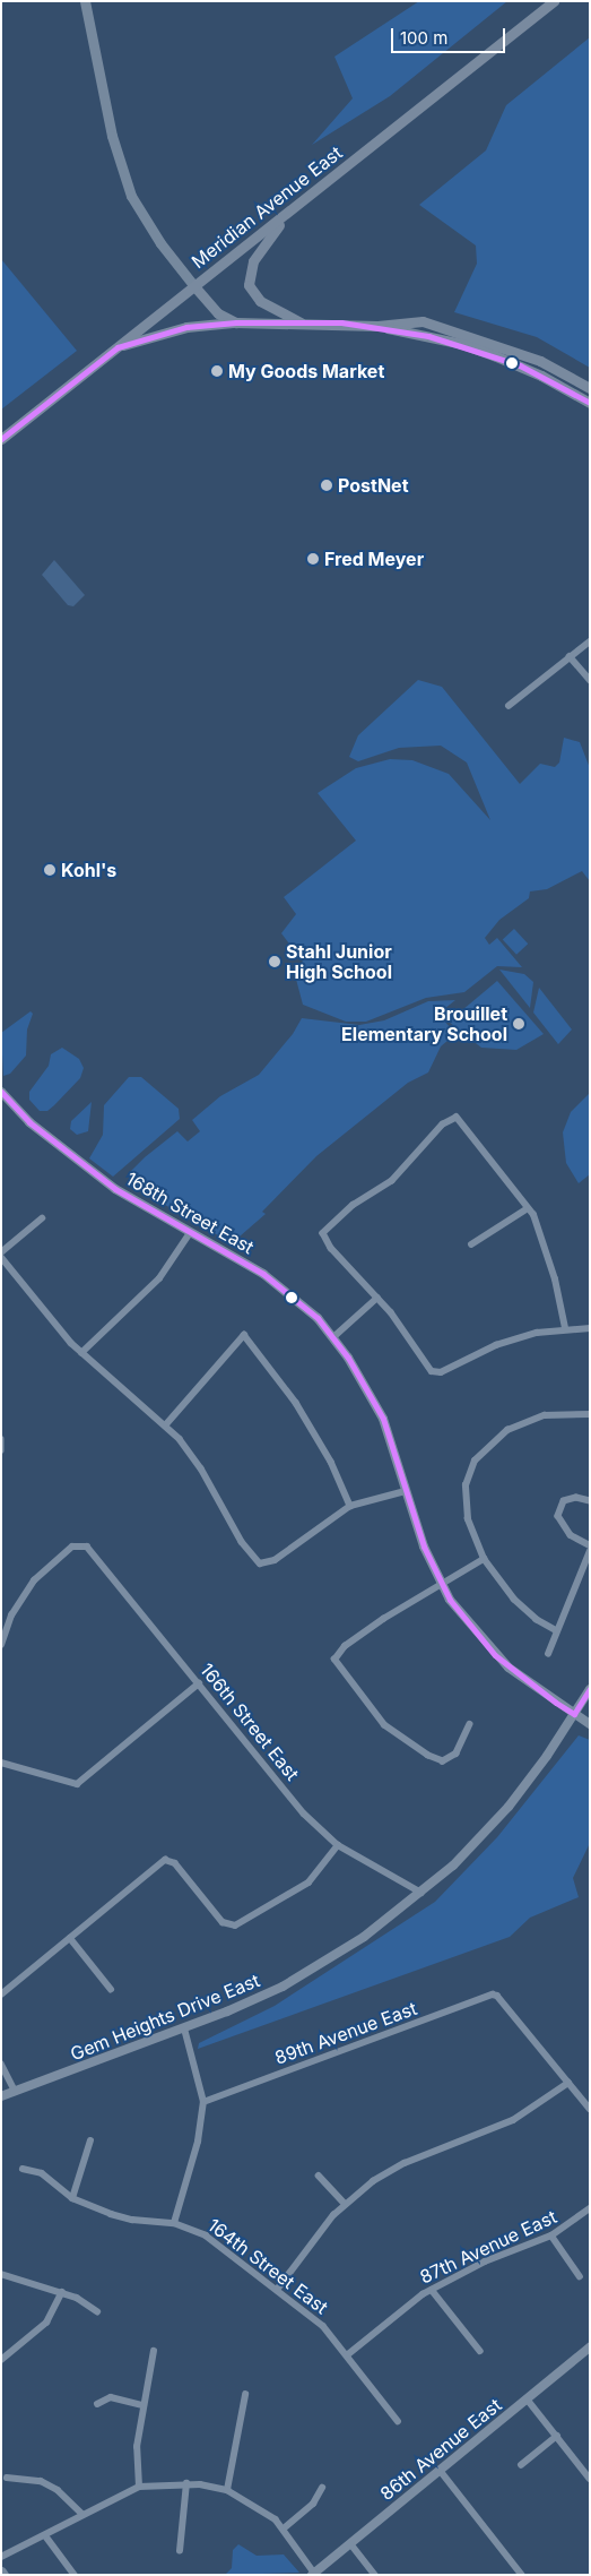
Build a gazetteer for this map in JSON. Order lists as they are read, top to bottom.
{
  "streets": {
    "main road": ["Meridian Avenue East"],
    "street": [
      "168th Street East",
      "166th Street East",
      "Gem Heights Drive East",
      "89th Avenue East",
      "87th Avenue East",
      "164th Street East",
      "86th Avenue East"
    ]
  },
  "crossings": [
    ["168th Street East", "Gem Heights Drive East"],
    ["166th Street East", "Gem Heights Drive East"],
    ["87th Avenue East", "164th Street East"]
  ],
  "places": [
    "My Goods Market",
    "PostNet",
    "Fred Meyer",
    "Kohl's",
    "Stahl Junior High School",
    "Brouillet Elementary School"
  ],
  "scale_bar": "100 m"
}
